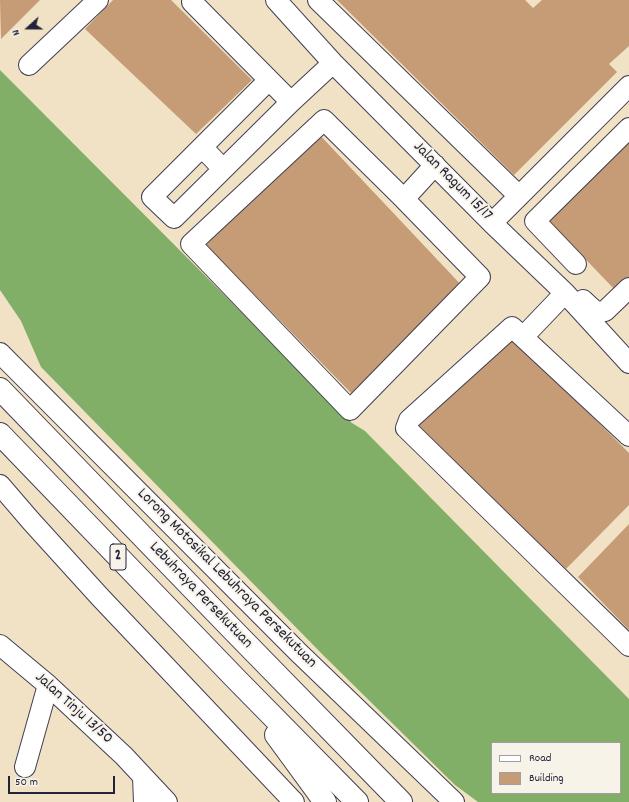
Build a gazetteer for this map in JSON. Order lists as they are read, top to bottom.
{
  "streets": {
    "highway": ["2", "Lebuhraya Persekutuan"],
    "street": ["Jalan Ragum 15/17", "Lorong Motosikal Lebuhraya Persekutuan", "Jalan Tinju 13/50"]
  },
  "legend": ["Road", "Building"],
  "scale_bar": "50 m",
  "north": "left"
}
